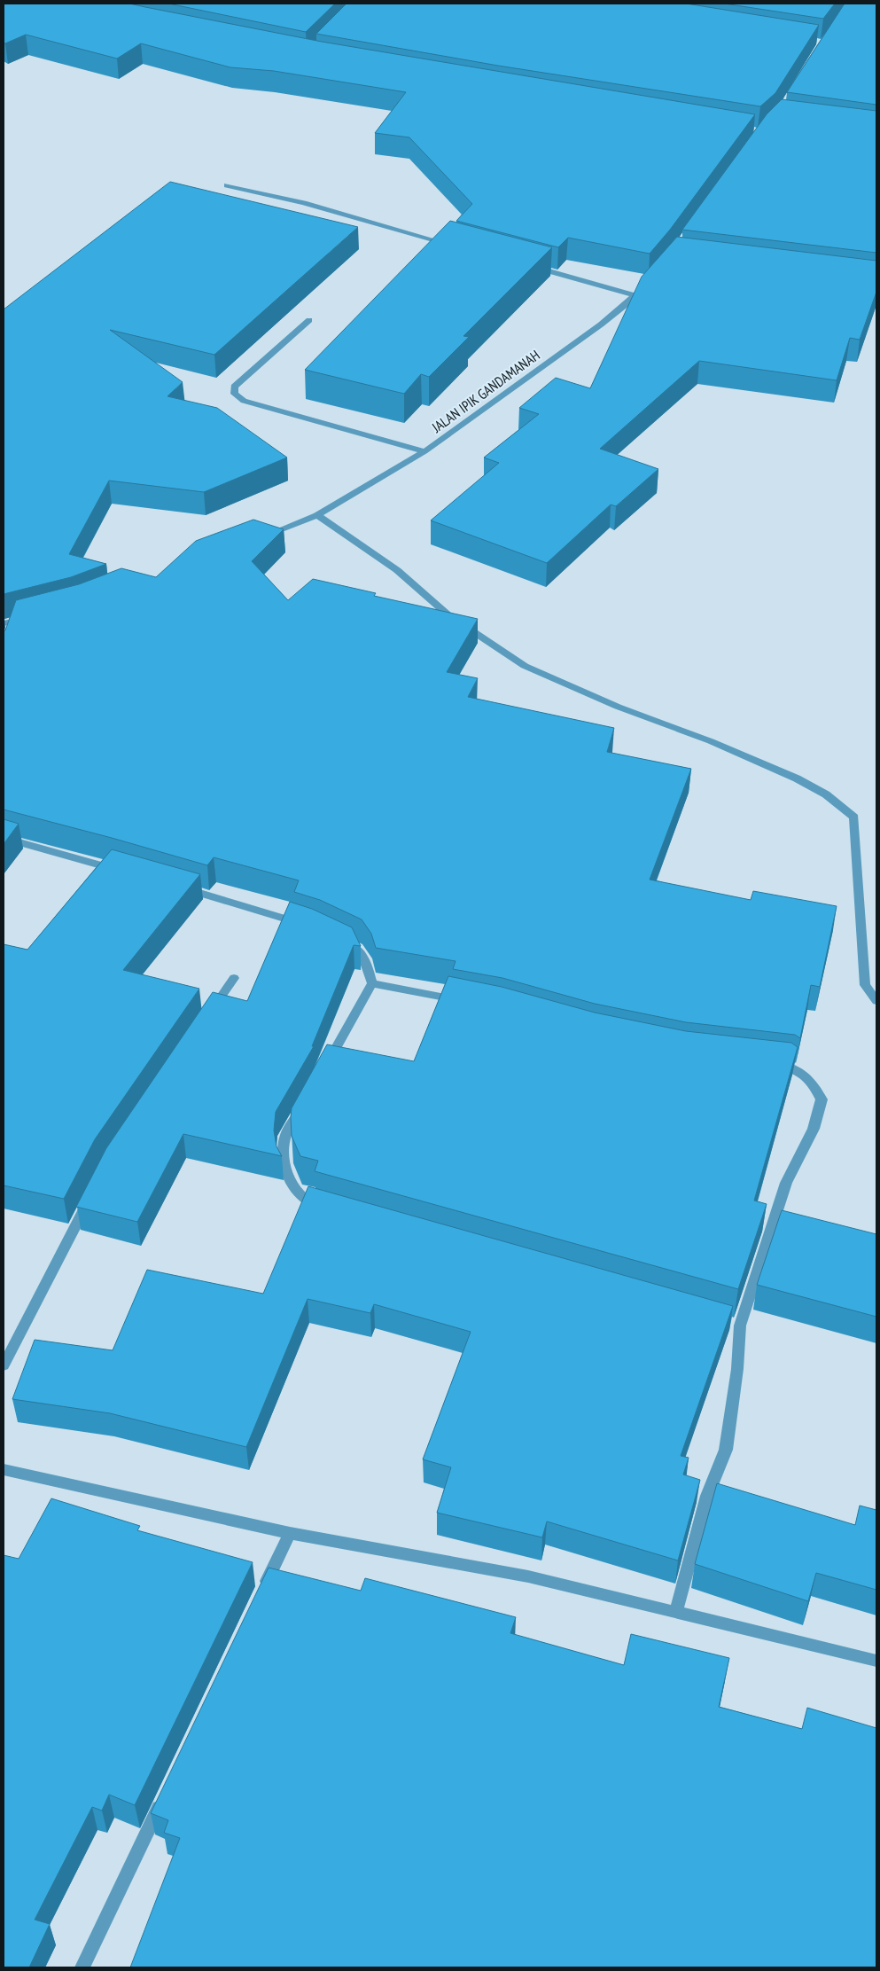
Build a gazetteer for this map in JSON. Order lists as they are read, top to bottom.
{
  "streets": {
    "street": ["JALAN IPIK GANDAMANAH"]
  }
}
